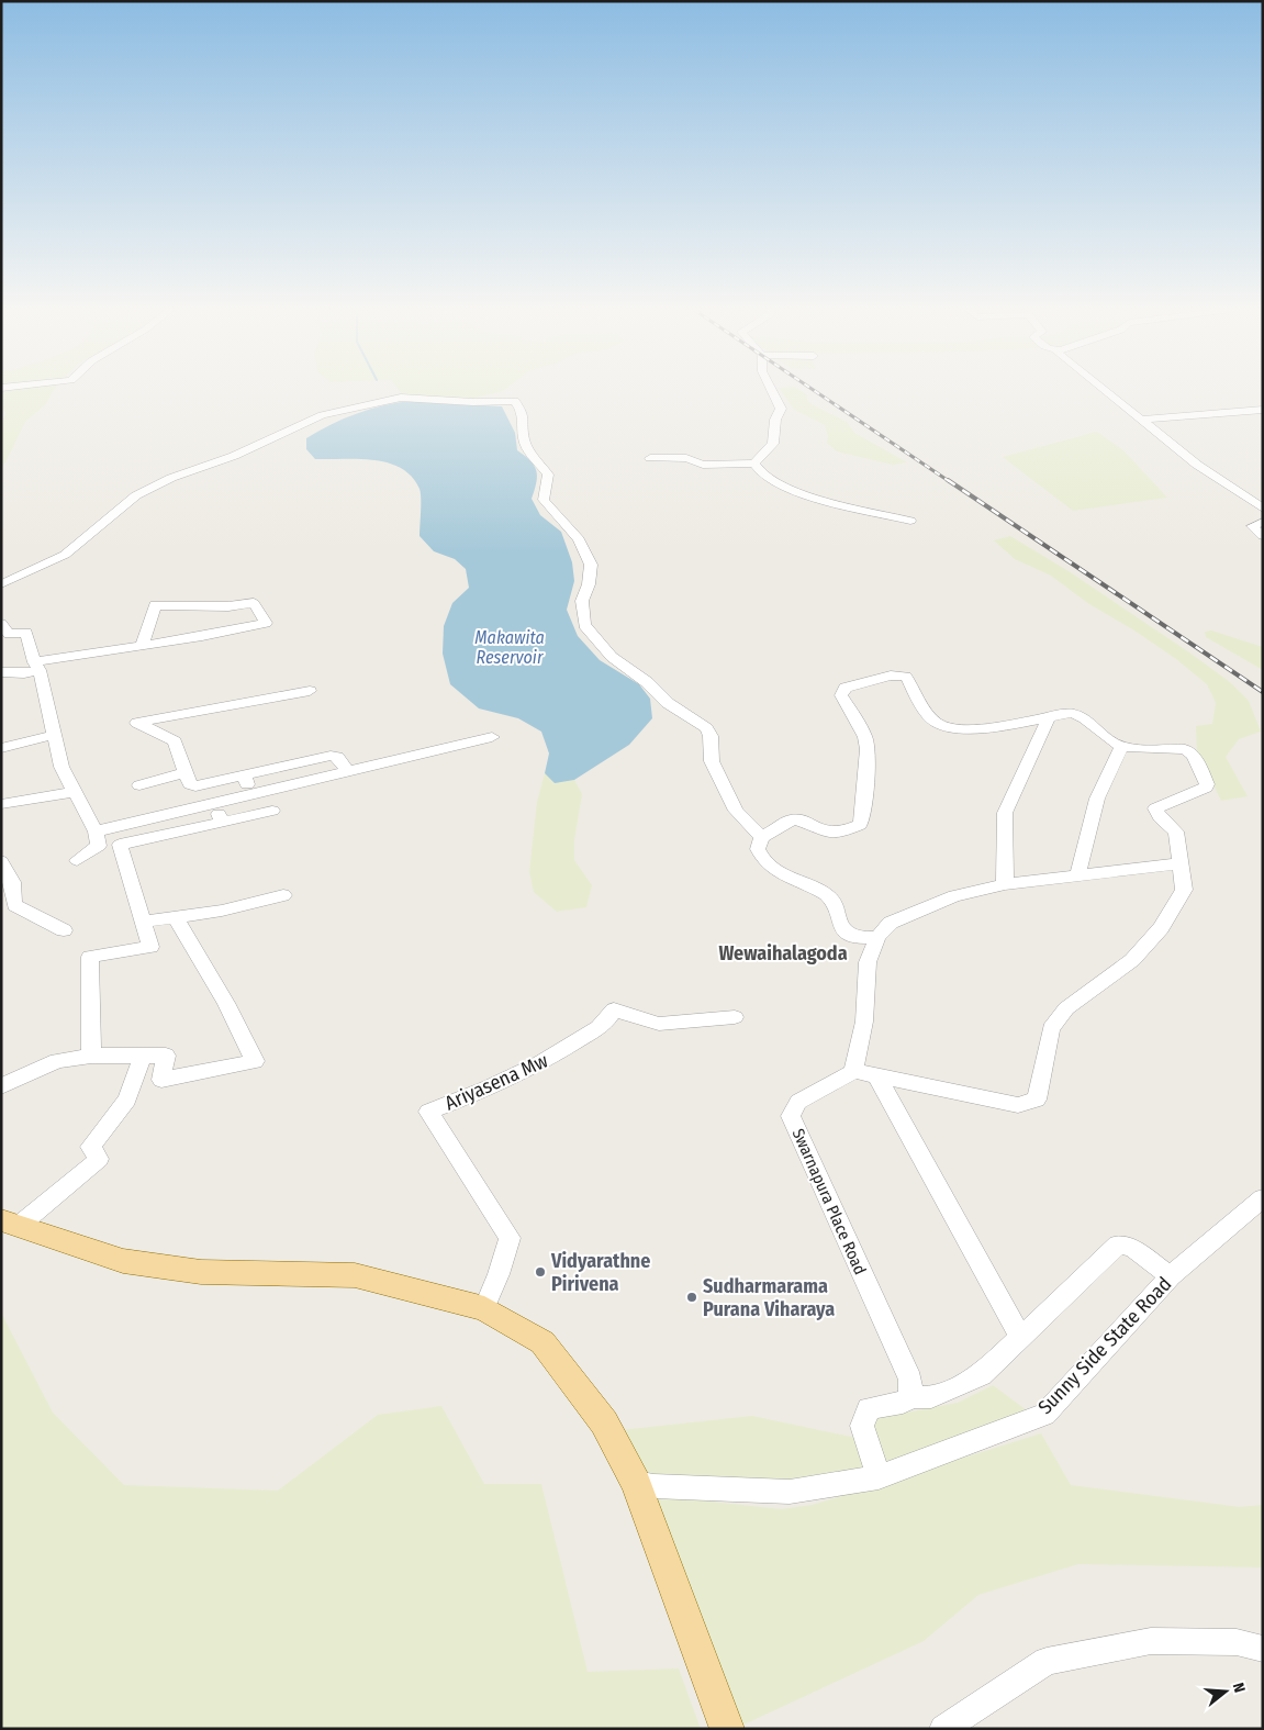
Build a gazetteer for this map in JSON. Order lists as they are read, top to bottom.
{
  "streets": {
    "street": ["Ariyasena Mw", "Swarnapura Place Road", "Sunny Side State Road"]
  },
  "districts": ["Wewaihalagoda"],
  "water": ["Makawita Reservoir"],
  "places": ["Vidyarathne Pirivena", "Sudharmarama Purana Viharaya"],
  "north": "right"
}
